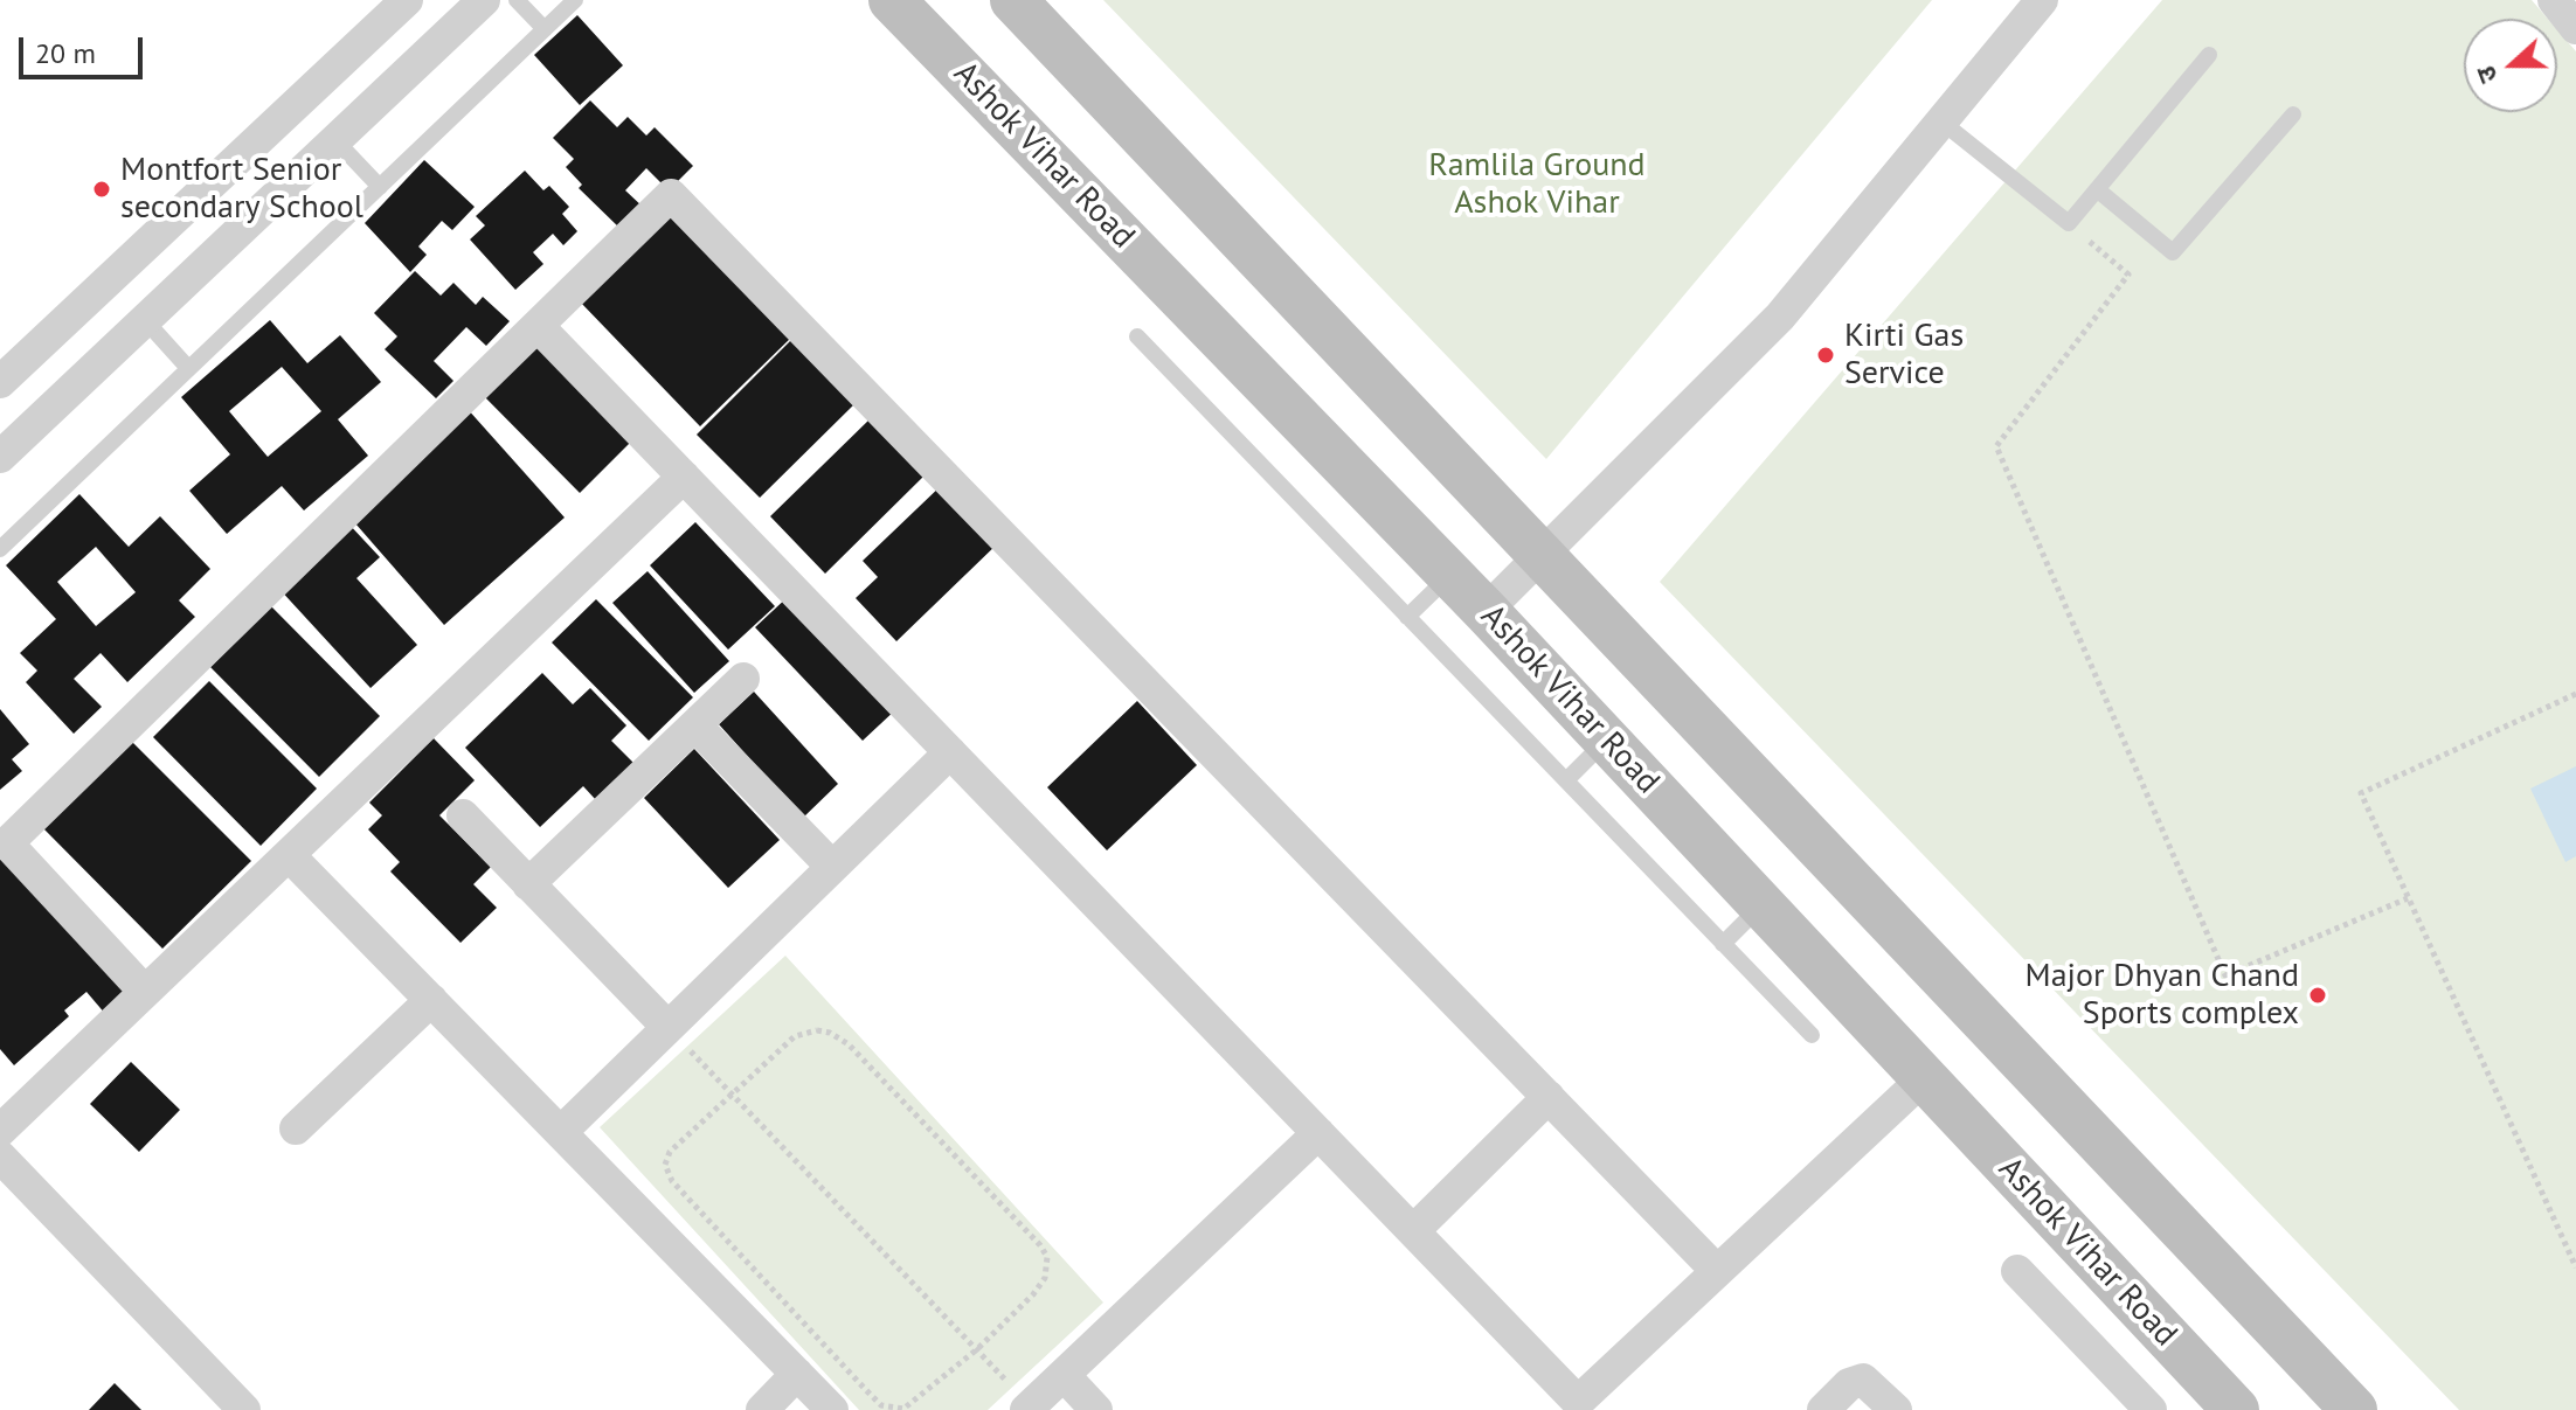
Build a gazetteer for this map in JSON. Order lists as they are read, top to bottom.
{
  "streets": {
    "main road": ["Ashok Vihar Road"]
  },
  "parks": ["Ramlila Ground Ashok Vihar"],
  "places": ["Montfort Senior secondary School", "Kirti Gas Service", "Major Dhyan Chand Sports complex"],
  "scale_bar": "20 m",
  "north": "left"
}
